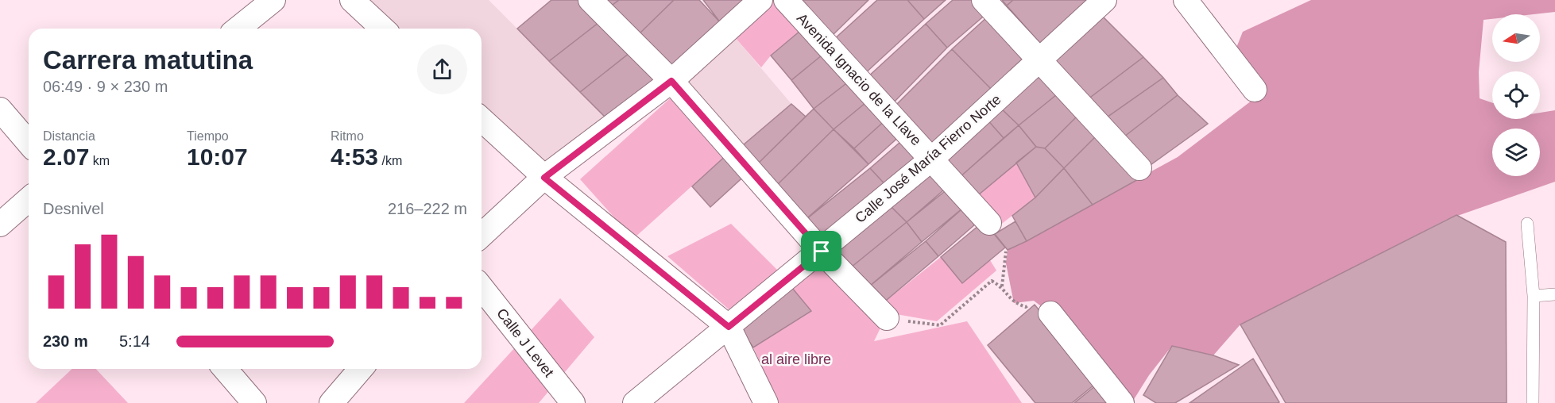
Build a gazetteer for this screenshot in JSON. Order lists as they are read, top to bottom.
{
  "streets": {
    "street": ["Avenida Ignacio de la Llave", "Calle José María Fierro Norte", "Calle J Levet"]
  },
  "crossings": [
    ["Avenida Ignacio de la Llave", "Calle José María Fierro Norte"]
  ],
  "parks": ["al aire libre"],
  "north": "left",
  "page": {
    "heading": ["Carrera matutina", "06:49 · 9 × 230 m"],
    "stats": [
      ["Distancia", "2.07 km"],
      ["Tiempo", "10:07"],
      ["Ritmo", "4:53 /km"]
    ],
    "chart": ["Desnivel", "216–222 m"],
    "list": [
      {
        "name": "230 m",
        "note": "5:14"
      }
    ]
  }
}
